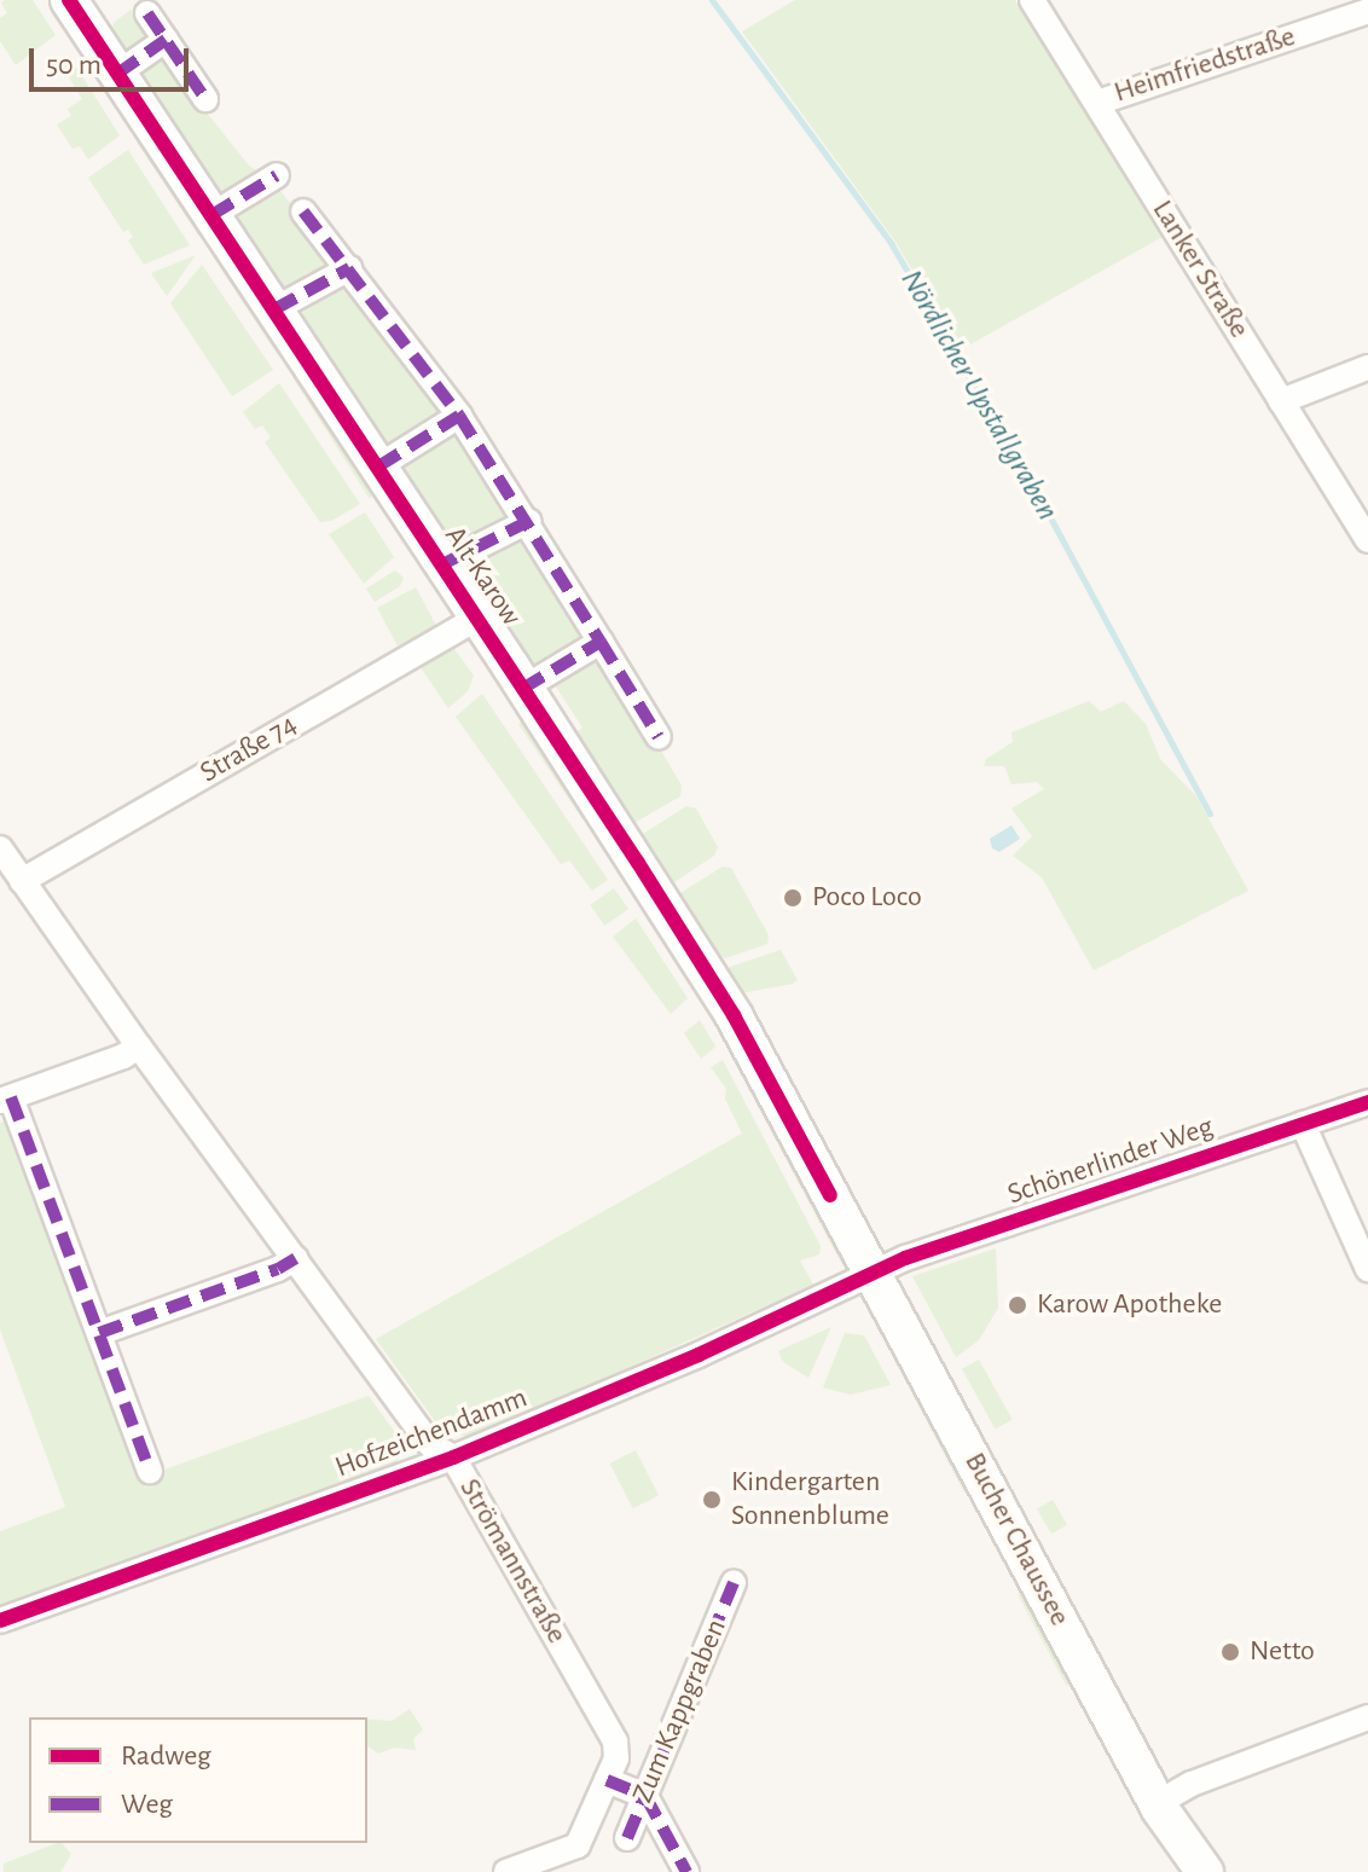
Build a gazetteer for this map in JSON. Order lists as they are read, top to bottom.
{
  "streets": {
    "main road": ["Alt-Karow", "Bucher Chaussee"],
    "street": [
      "Heimfriedstraße",
      "Lanker Straße",
      "Straße 74",
      "Schönerlinder Weg",
      "Hofzeichendamm",
      "Strömannstraße",
      "Zum Kappgraben"
    ]
  },
  "crossings": [
    ["Heimfriedstraße", "Lanker Straße"],
    ["Alt-Karow", "Straße 74"],
    ["Alt-Karow", "Schönerlinder Weg"],
    ["Alt-Karow", "Hofzeichendamm"],
    ["Alt-Karow", "Bucher Chaussee"],
    ["Straße 74", "Strömannstraße"],
    ["Schönerlinder Weg", "Hofzeichendamm"],
    ["Schönerlinder Weg", "Bucher Chaussee"],
    ["Hofzeichendamm", "Bucher Chaussee"],
    ["Hofzeichendamm", "Strömannstraße"]
  ],
  "water": ["Nördlicher Upstallgraben"],
  "places": [
    "Poco Loco",
    "Karow Apotheke",
    "Kindergarten Sonnenblume",
    "Netto"
  ],
  "legend": ["Radweg", "Weg"],
  "scale_bar": "50 m"
}
